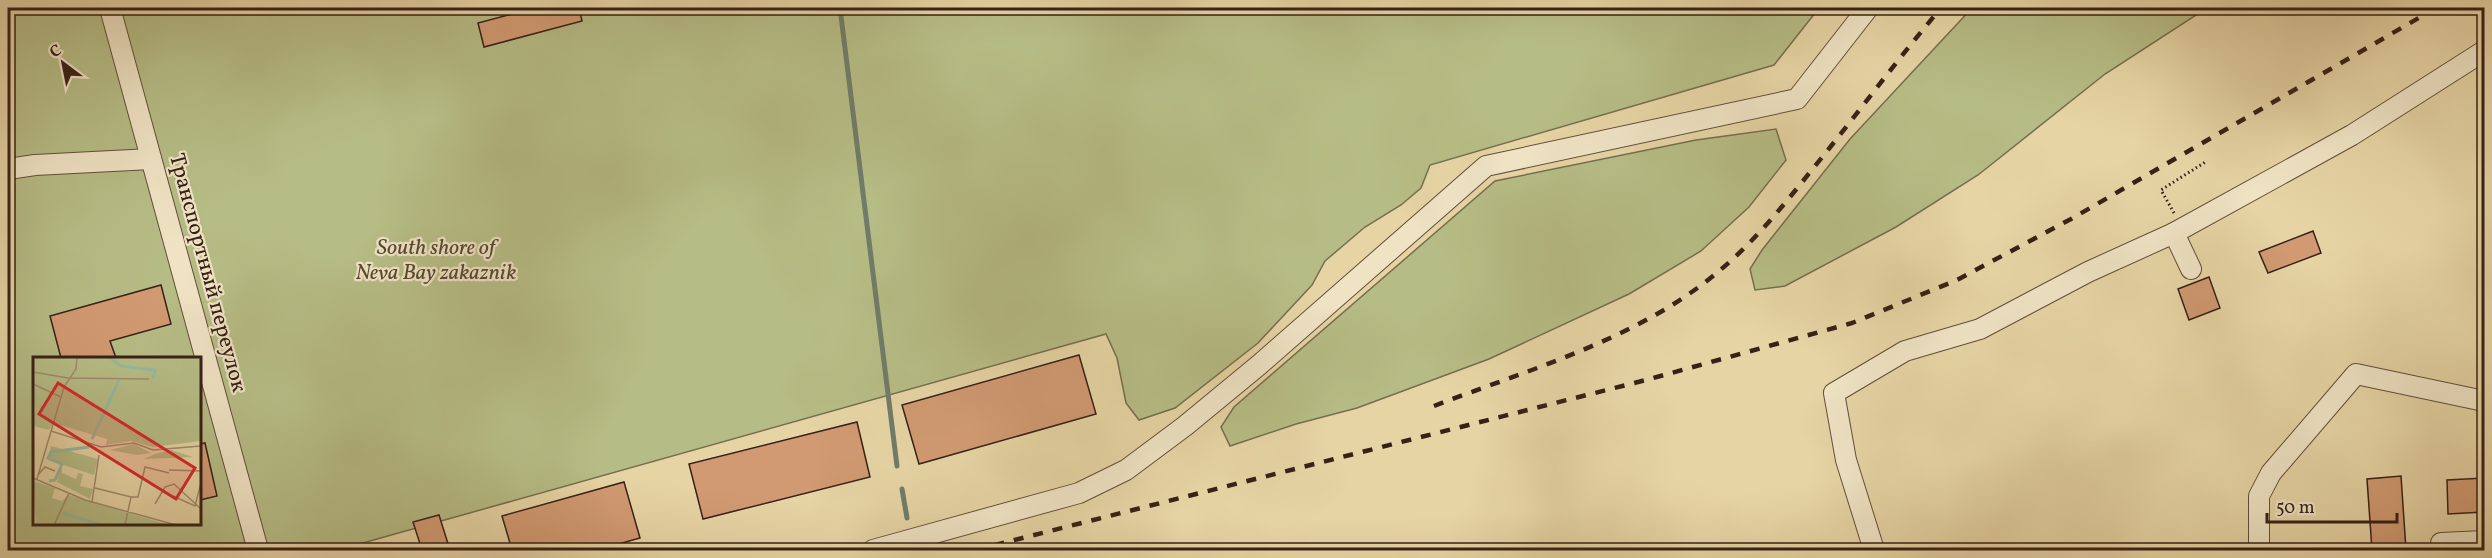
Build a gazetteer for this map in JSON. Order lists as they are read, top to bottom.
{
  "streets": {
    "street": ["Транспортный переулок"]
  },
  "parks": ["South shore of Neva Bay zakaznik"],
  "scale_bar": "50 m",
  "north": "top left"
}
